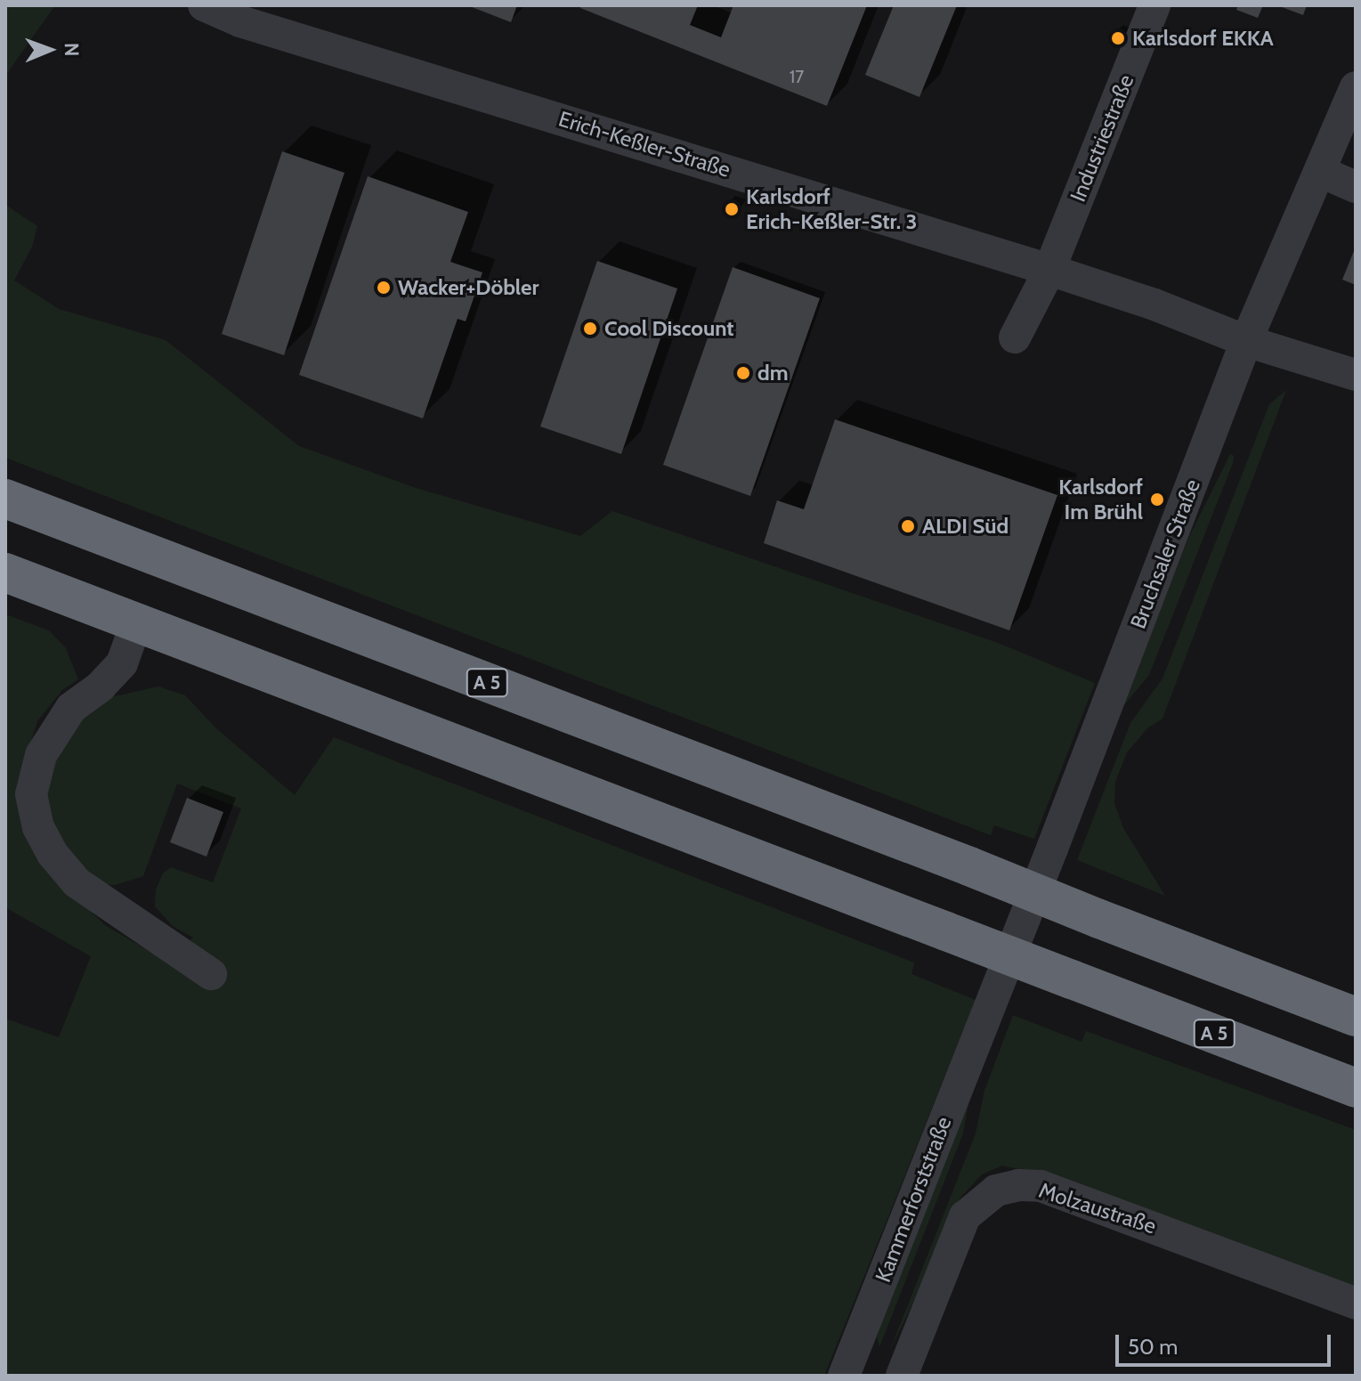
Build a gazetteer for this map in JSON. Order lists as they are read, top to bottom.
{
  "streets": {
    "highway": ["A 5"],
    "street": [
      "Industriestraße",
      "Erich-Keßler-Straße",
      "Bruchsaler Straße",
      "Kammerforststraße",
      "Molzaustraße"
    ]
  },
  "crossings": [
    ["Industriestraße", "Erich-Keßler-Straße"],
    ["Erich-Keßler-Straße", "Bruchsaler Straße"],
    ["Bruchsaler Straße", "Kammerforststraße"]
  ],
  "places": [
    "Karlsdorf EKKA",
    "Karlsdorf Erich-Keßler-Str. 3",
    "Wacker+Döbler",
    "Cool Discount",
    "dm",
    "Karlsdorf Im Brühl",
    "ALDI Süd"
  ],
  "house_numbers": ["17"],
  "scale_bar": "50 m",
  "north": "right"
}
